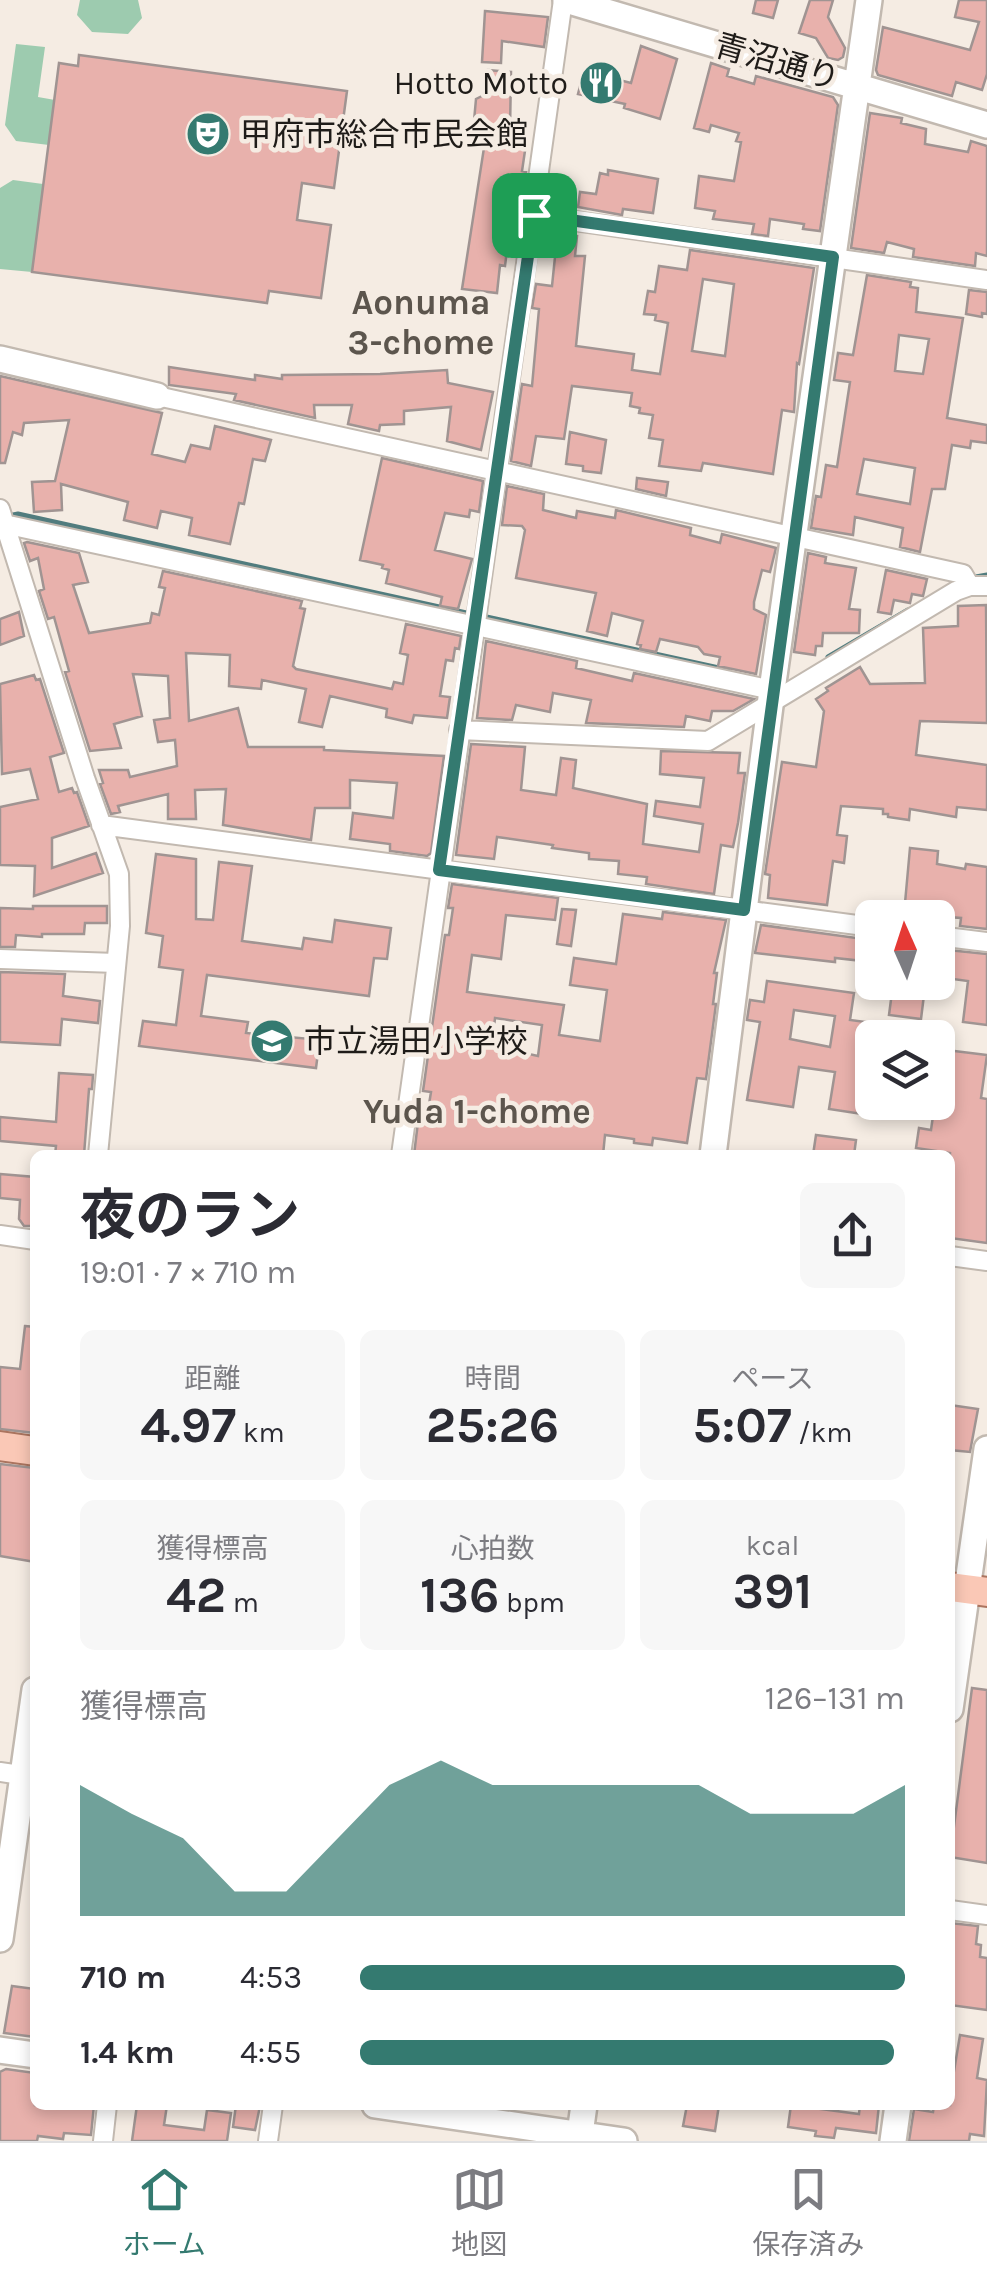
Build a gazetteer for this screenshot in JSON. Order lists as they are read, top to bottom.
{
  "streets": {
    "street": ["青沼通り"]
  },
  "districts": ["Aonuma 3-chome", "Yuda 1-chome"],
  "places": {
    "restaurant": ["Hotto Motto"],
    "theatre": ["甲府市総合市民会館"],
    "school or university": ["市立湯田小学校"]
  },
  "north": "top",
  "page": {
    "heading": ["夜のラン", "19:01 · 7 × 710 m"],
    "stats": [
      ["距離", "4.97 km"],
      ["時間", "25:26"],
      ["ペース", "5:07 /km"],
      ["獲得標高", "42 m"],
      ["心拍数", "136 bpm"],
      ["kcal", "391"]
    ],
    "chart": ["獲得標高", "126–131 m"],
    "list": [
      {
        "name": "710 m",
        "note": "4:53"
      },
      {
        "name": "1.4 km",
        "note": "4:55"
      }
    ],
    "tabs": ["ホーム", "地図", "保存済み"]
  }
}
